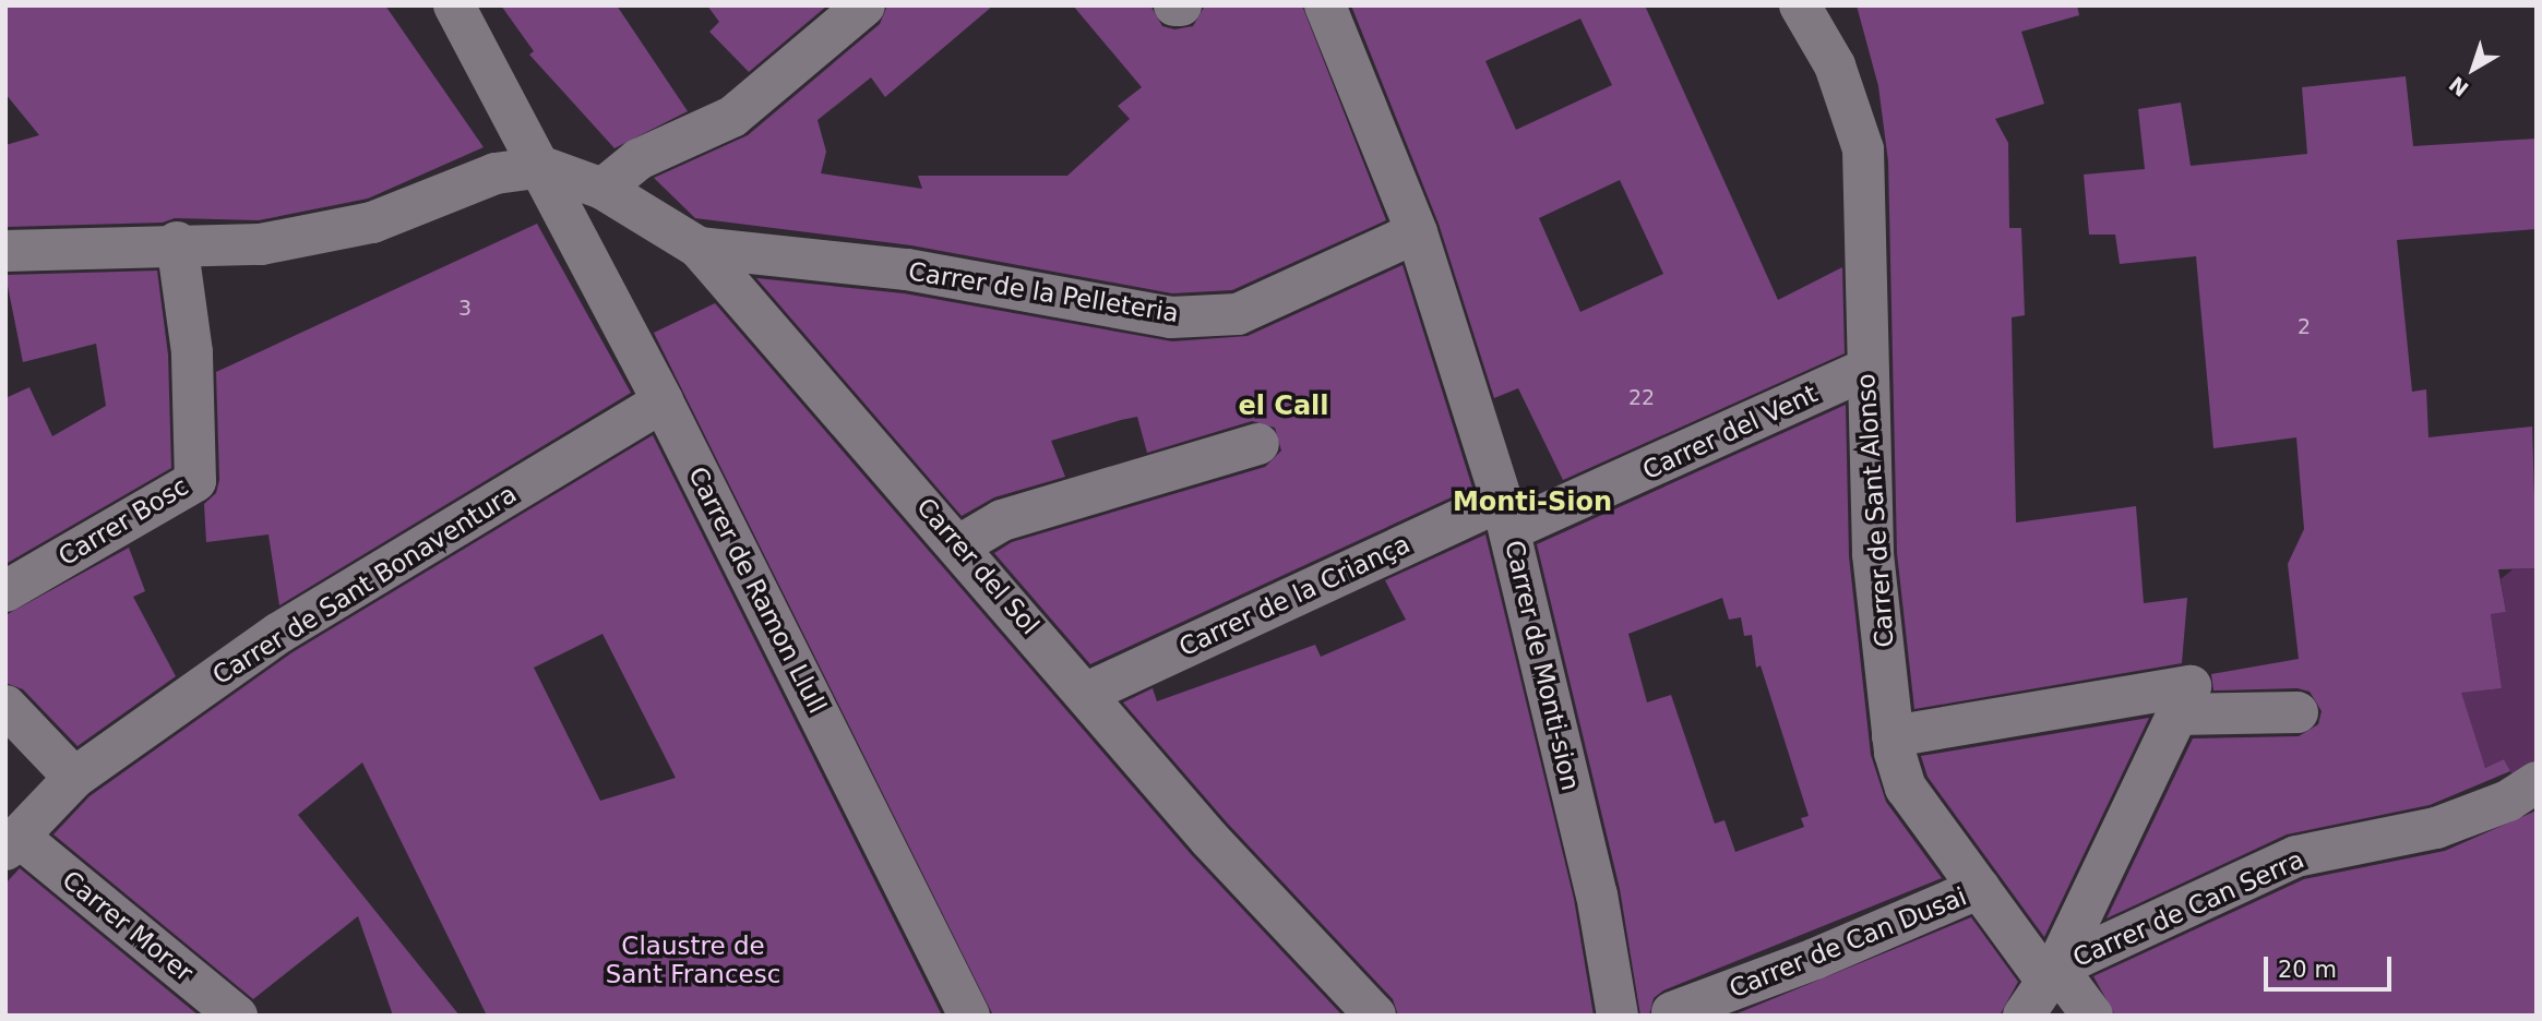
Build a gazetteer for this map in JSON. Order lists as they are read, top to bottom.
{
  "streets": {
    "street": [
      "Carrer de la Pelleteria",
      "Carrer del Vent",
      "Carrer de Sant Alonso",
      "Carrer Bosc",
      "Carrer del Sol",
      "Carrer de Sant Bonaventura",
      "Carrer de Ramon Llull",
      "Carrer de la Criança",
      "Carrer de Monti-sion",
      "Carrer de Can Serra",
      "Carrer Morer",
      "Carrer de Can Dusai"
    ]
  },
  "crossings": [
    ["Carrer de la Pelleteria", "Carrer del Sol"],
    ["Carrer de la Pelleteria", "Carrer de Monti-sion"],
    ["Carrer del Vent", "Carrer de Sant Alonso"],
    ["Carrer del Vent", "Carrer de la Criança"],
    ["Carrer del Vent", "Carrer de Monti-sion"],
    ["Carrer de Sant Alonso", "Carrer de Can Serra"],
    ["Carrer de Sant Alonso", "Carrer de Can Dusai"],
    ["Carrer del Sol", "Carrer de Ramon Llull"],
    ["Carrer del Sol", "Carrer de la Criança"],
    ["Carrer de Sant Bonaventura", "Carrer de Ramon Llull"],
    ["Carrer de Sant Bonaventura", "Carrer Morer"],
    ["Carrer de la Criança", "Carrer de Monti-sion"]
  ],
  "districts": ["el Call", "Monti-Sion"],
  "parks": ["Claustre de Sant Francesc"],
  "house_numbers": ["3", "2", "22"],
  "scale_bar": "20 m",
  "north": "bottom left"
}
